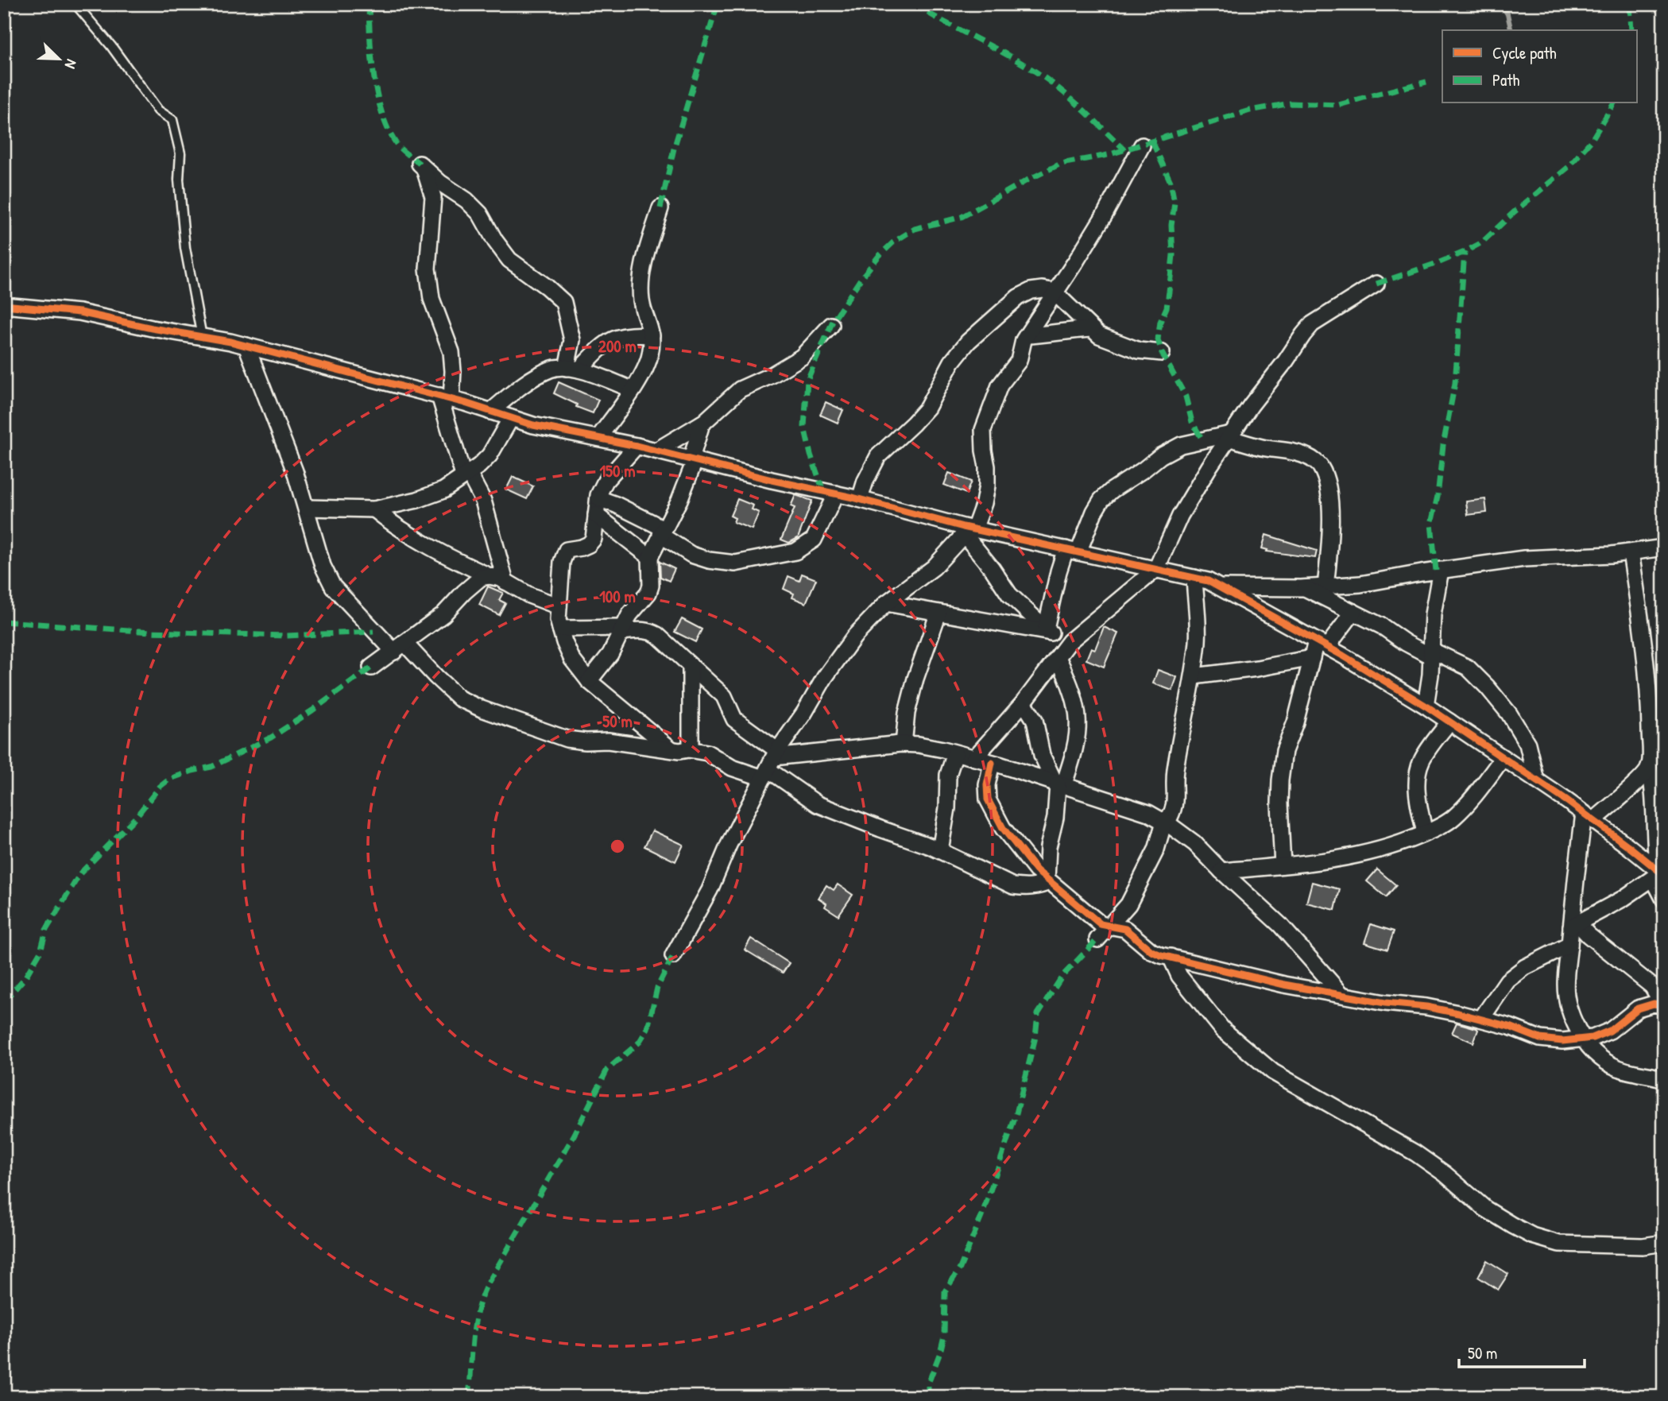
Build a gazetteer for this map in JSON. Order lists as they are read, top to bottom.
{
  "legend": ["Cycle path", "Path"],
  "scale_bar": "50 m",
  "north": "bottom right",
  "rings": [
    "200 m",
    "150 m",
    "100 m",
    "50 m"
  ]
}
